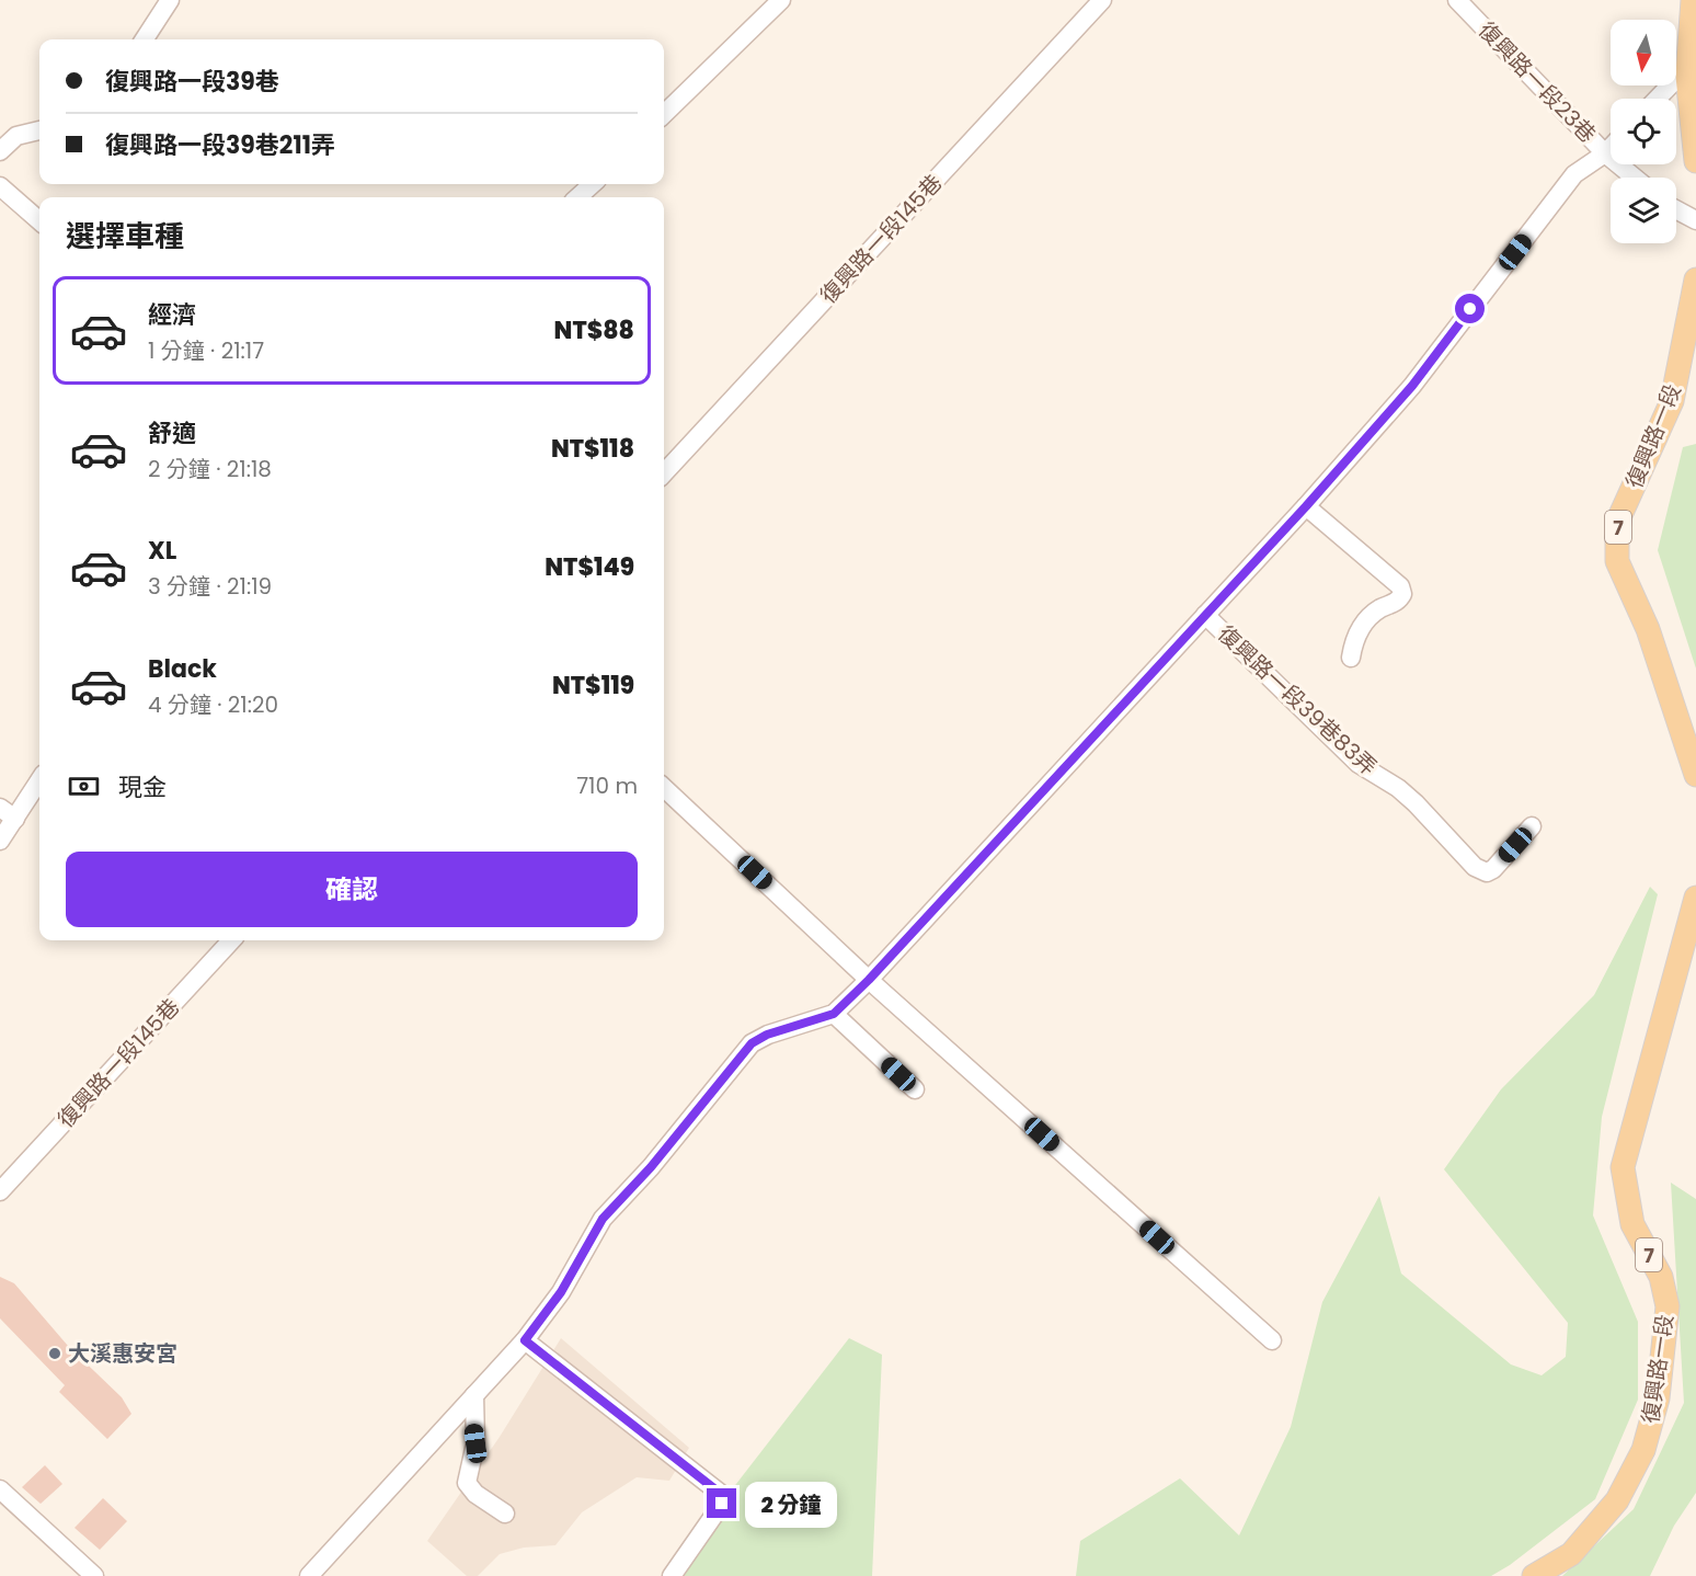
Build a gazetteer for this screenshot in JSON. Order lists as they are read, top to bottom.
{
  "streets": {
    "main road": ["復興路一段", "7"],
    "street": ["復興路一段23巷", "復興路一段145巷", "復興路一段39巷83弄"]
  },
  "places": ["大溪惠安宮"],
  "north": "bottom",
  "page": {
    "banner": ["復興路一段39巷", "復興路一段39巷211弄"],
    "heading": "選擇車種",
    "list": [
      {
        "name": "經濟",
        "note": "1 分鐘 · 21:17",
        "value": "NT$88"
      },
      {
        "name": "舒適",
        "note": "2 分鐘 · 21:18",
        "value": "NT$118"
      },
      {
        "name": "XL",
        "note": "3 分鐘 · 21:19",
        "value": "NT$149"
      },
      {
        "name": "Black",
        "note": "4 分鐘 · 21:20",
        "value": "NT$119"
      }
    ],
    "pay": ["現金", "710 m"],
    "buttons": "確認",
    "bubble": "2 分鐘"
  }
}
